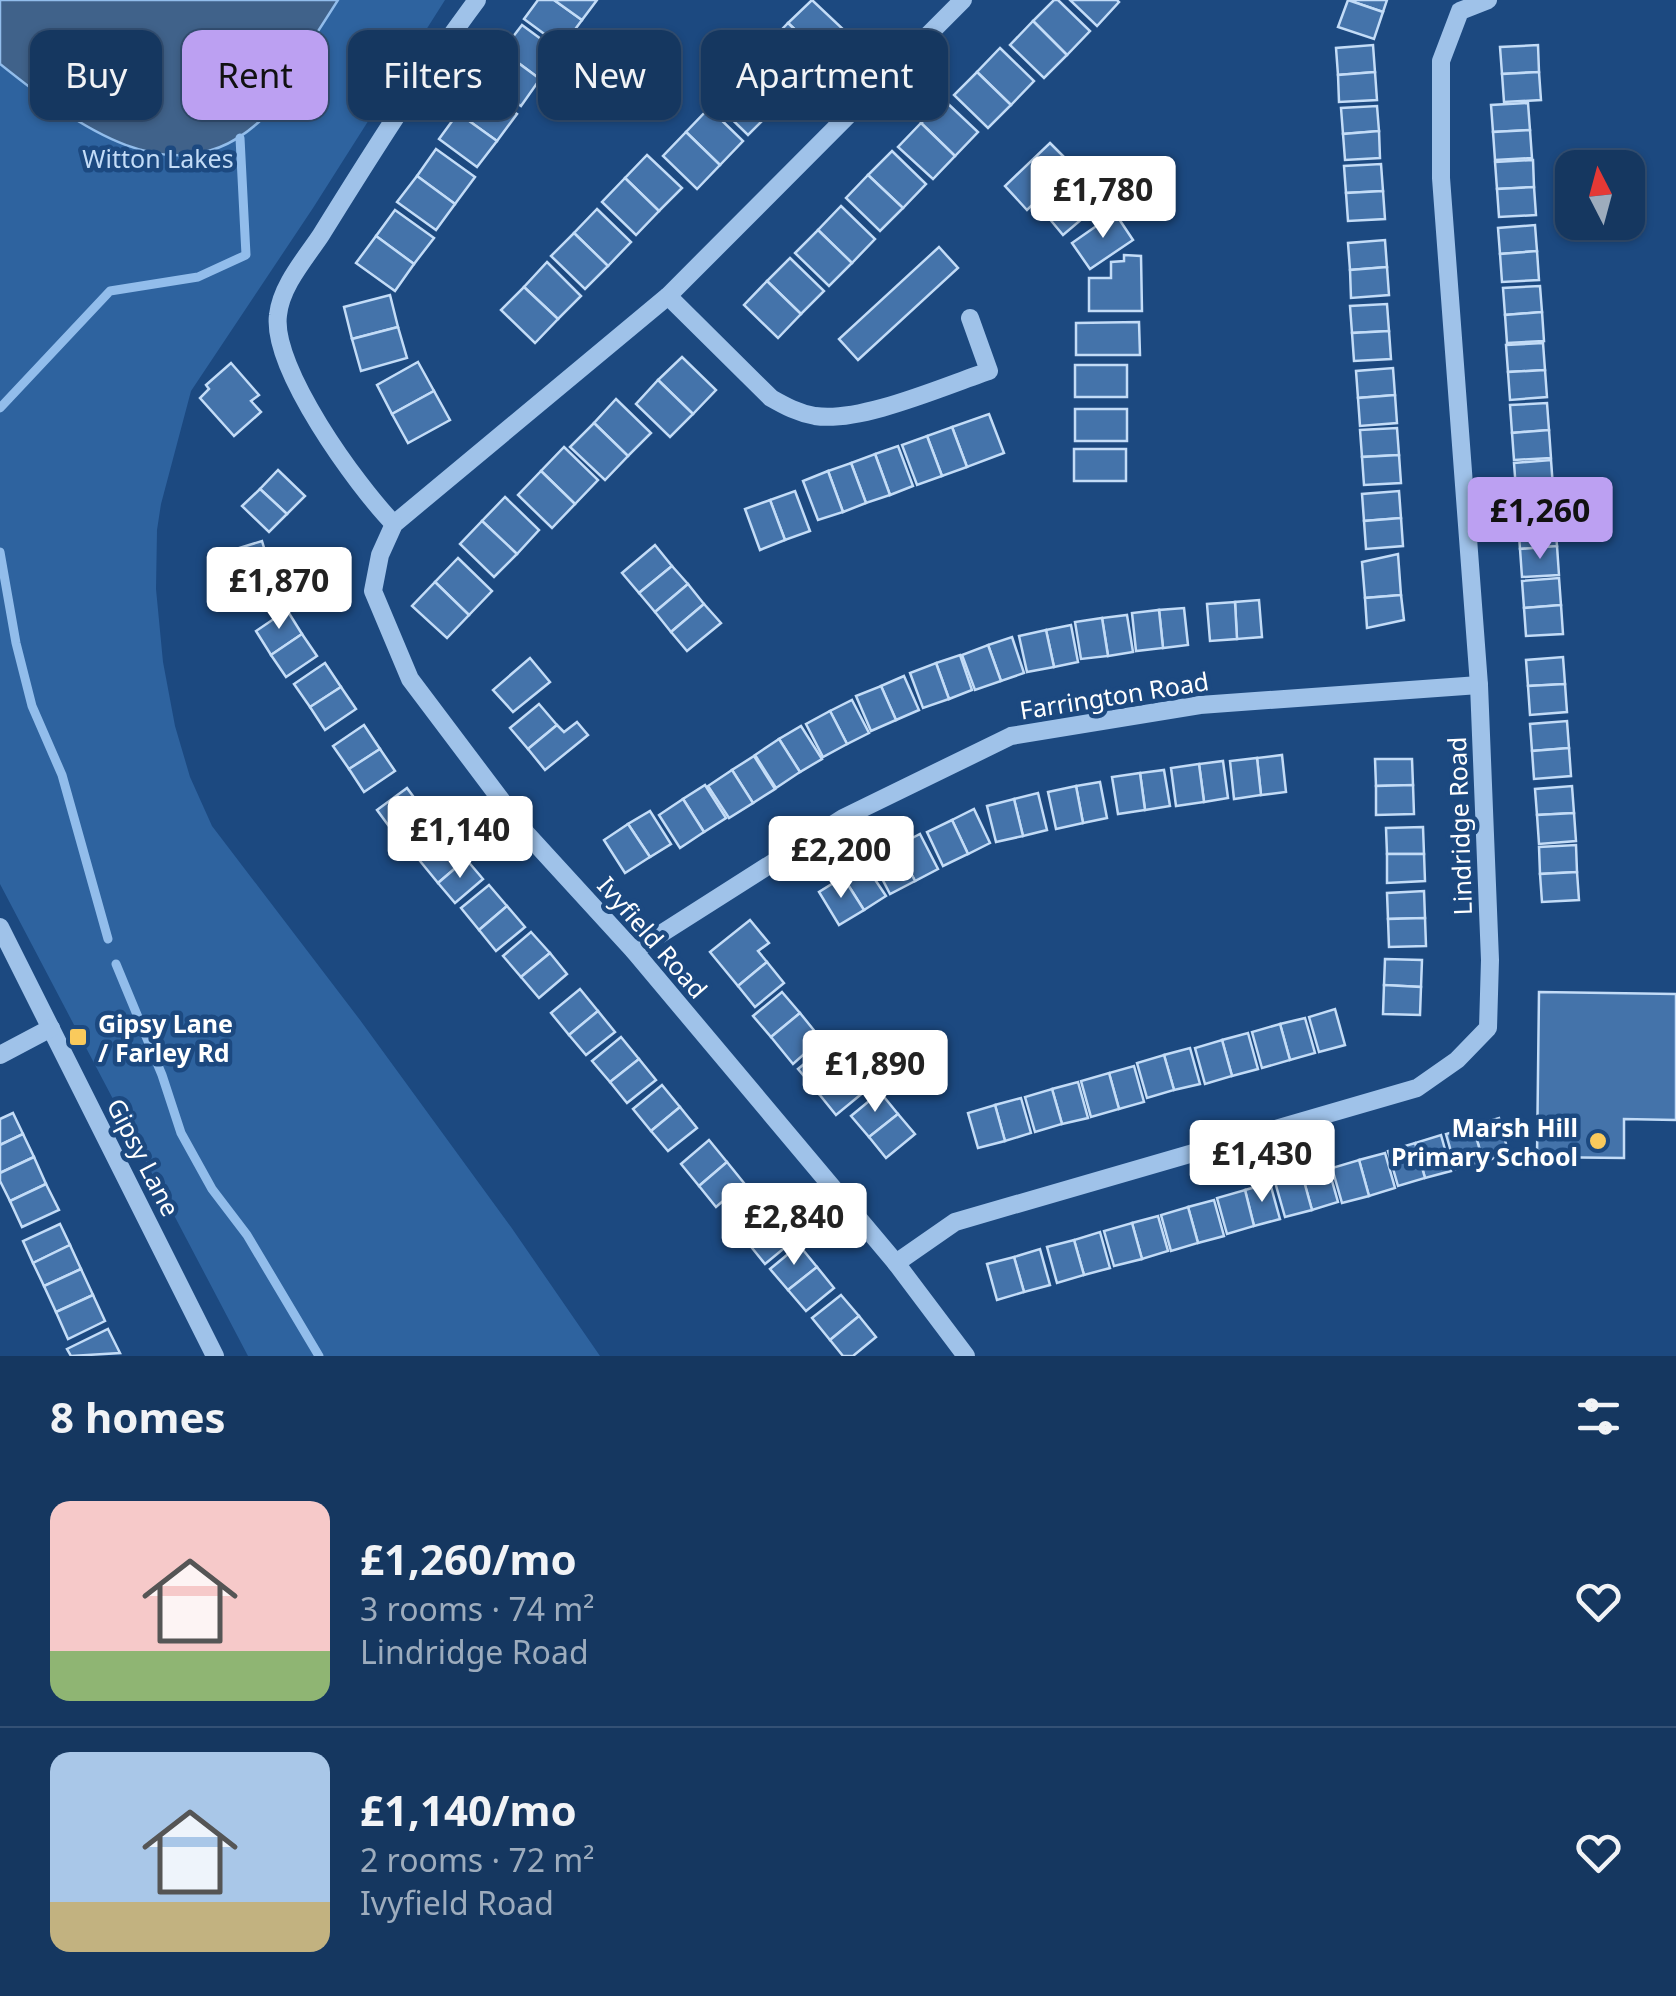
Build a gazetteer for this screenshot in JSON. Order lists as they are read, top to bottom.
{
  "streets": {
    "street": [
      "Farrington Road",
      "Lindridge Road",
      "Ivyfield Road",
      "Gipsy Lane"
    ]
  },
  "crossings": [
    ["Farrington Road", "Lindridge Road"],
    ["Farrington Road", "Ivyfield Road"],
    ["Lindridge Road", "Ivyfield Road"]
  ],
  "parks": ["Witton Lakes"],
  "places": {
    "transit": ["Gipsy Lane / Farley Rd"],
    "other": ["Marsh Hill Primary School"]
  },
  "north": "top",
  "page": {
    "chip": [
      "Buy",
      "Rent",
      "Filters",
      "New",
      "Apartment"
    ],
    "price": [
      "£1,780",
      "£1,260",
      "£1,870",
      "£1,140",
      "£2,200",
      "£1,890",
      "£1,430",
      "£2,840"
    ],
    "heading": "8 homes",
    "list": [
      {
        "name": "£1,260/mo",
        "note": "3 rooms · 74 m² · Lindridge Road"
      },
      {
        "name": "£1,140/mo",
        "note": "2 rooms · 72 m² · Ivyfield Road"
      }
    ]
  }
}
